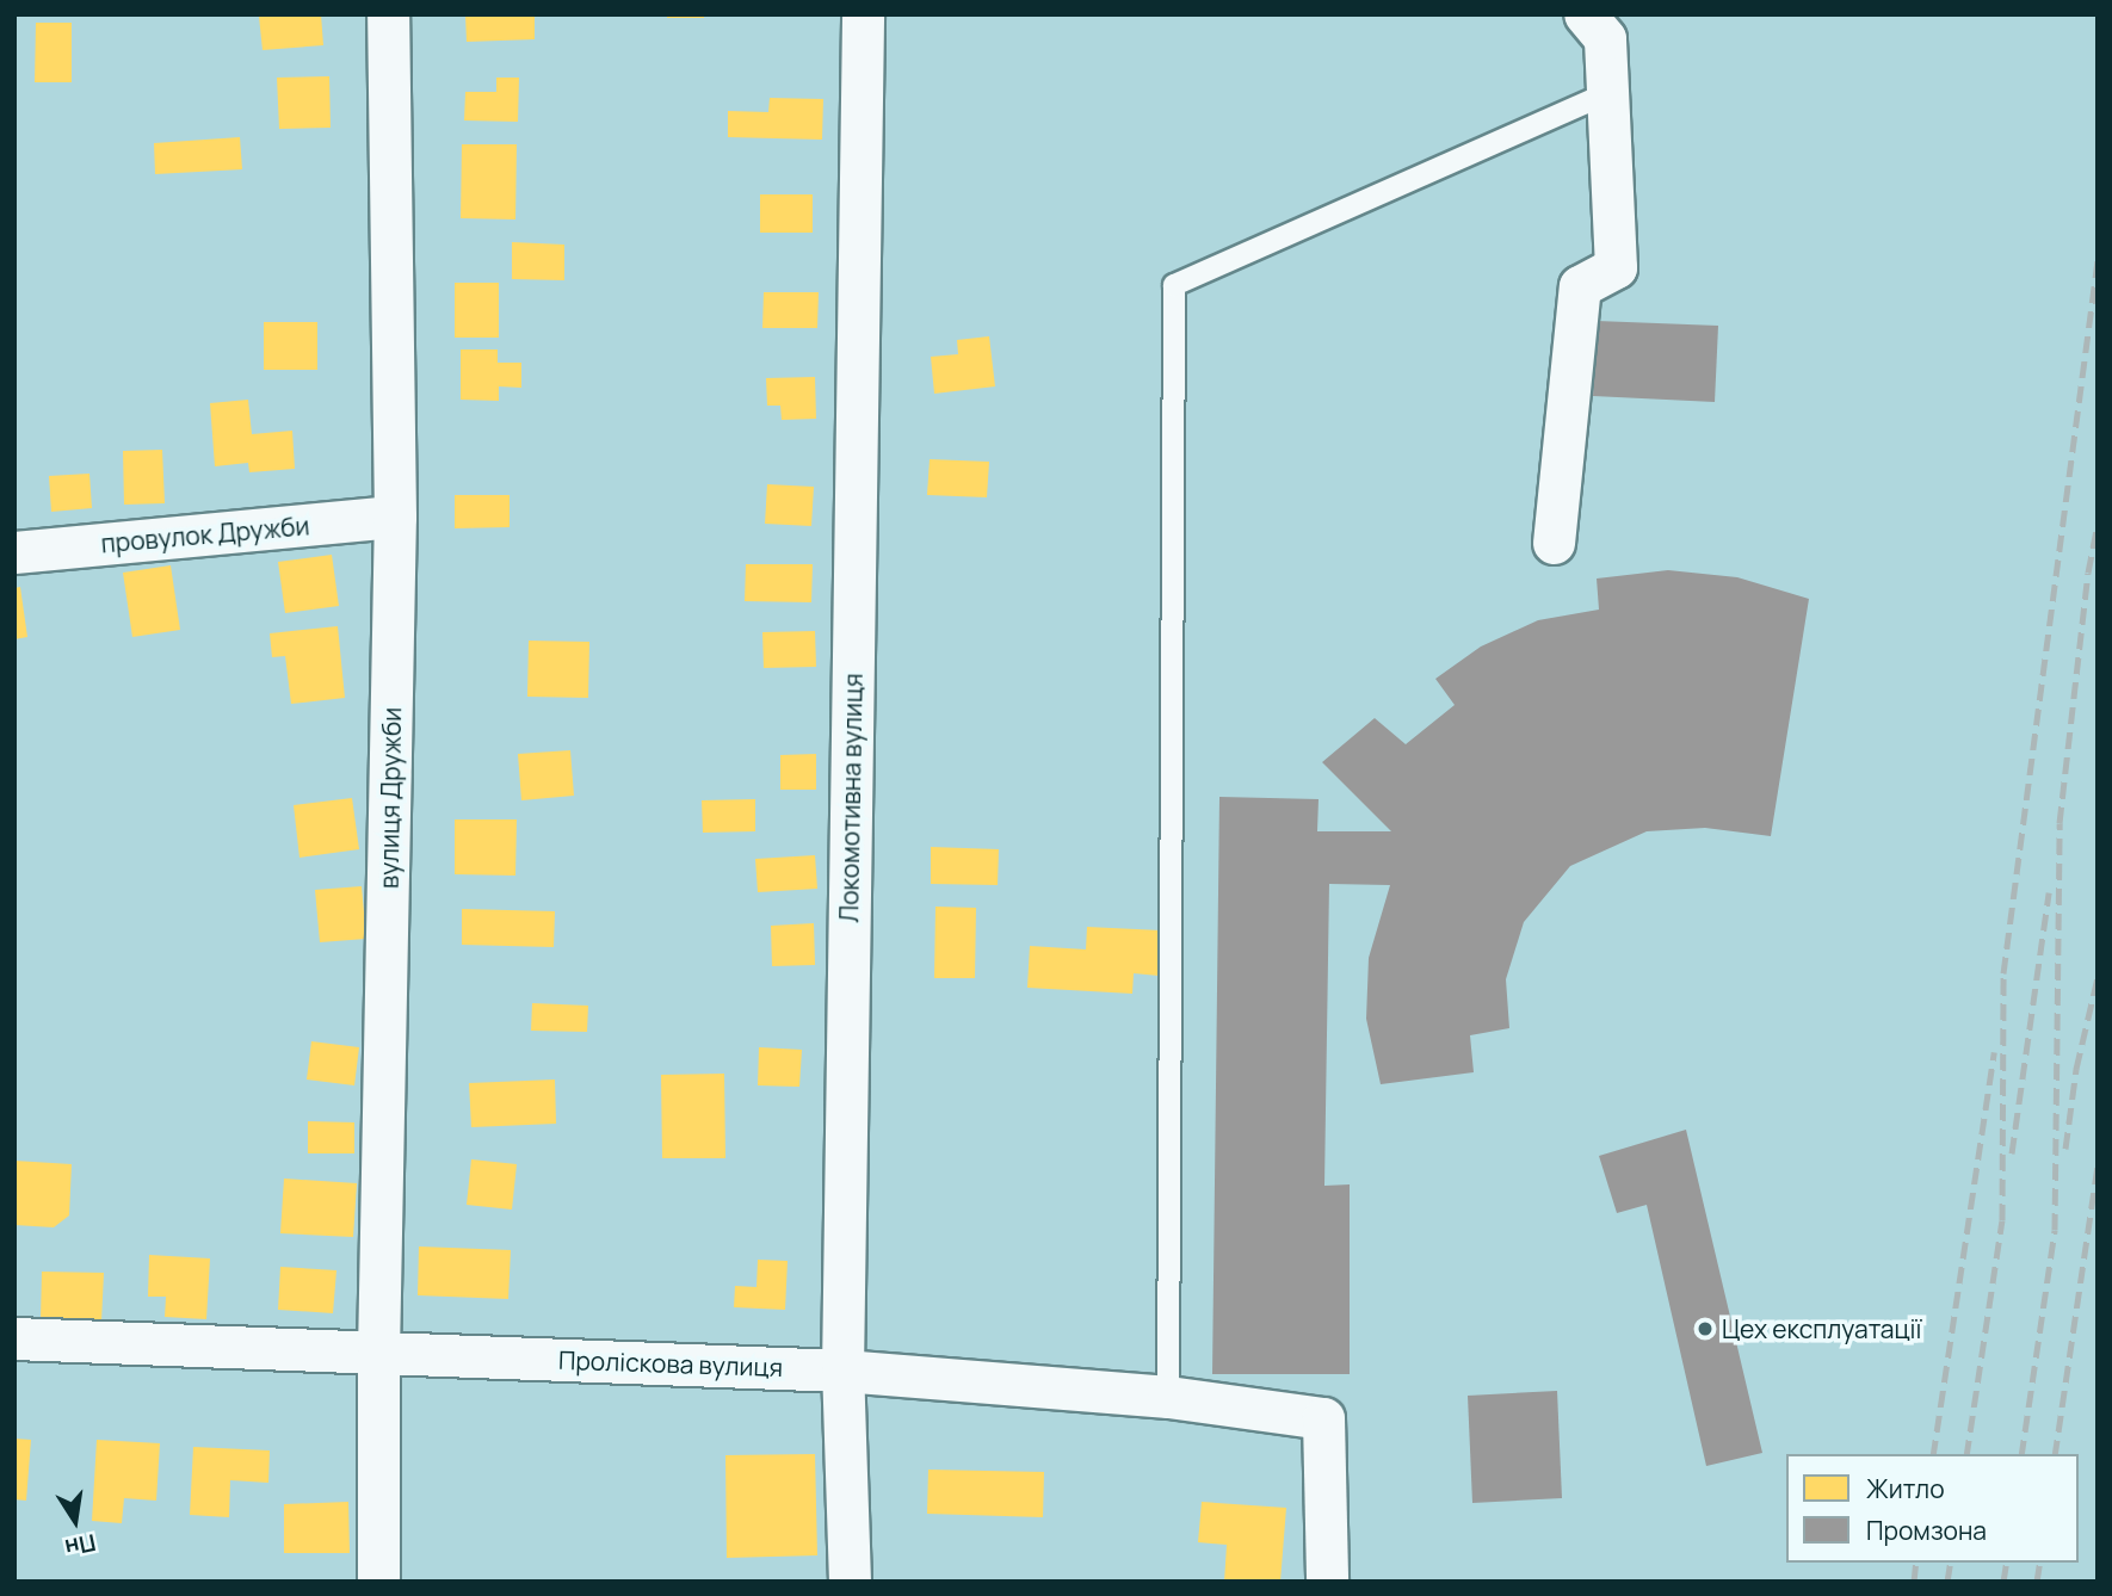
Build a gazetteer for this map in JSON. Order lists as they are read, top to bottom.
{
  "streets": {
    "street": [
      "провулок Дружби",
      "вулиця Дружби",
      "Локомотивна вулиця",
      "Проліскова вулиця"
    ]
  },
  "crossings": [
    ["провулок Дружби", "вулиця Дружби"],
    ["вулиця Дружби", "Проліскова вулиця"],
    ["Локомотивна вулиця", "Проліскова вулиця"]
  ],
  "places": ["Цех експлуатації"],
  "legend": ["Житло", "Промзона"],
  "north": "bottom"
}
